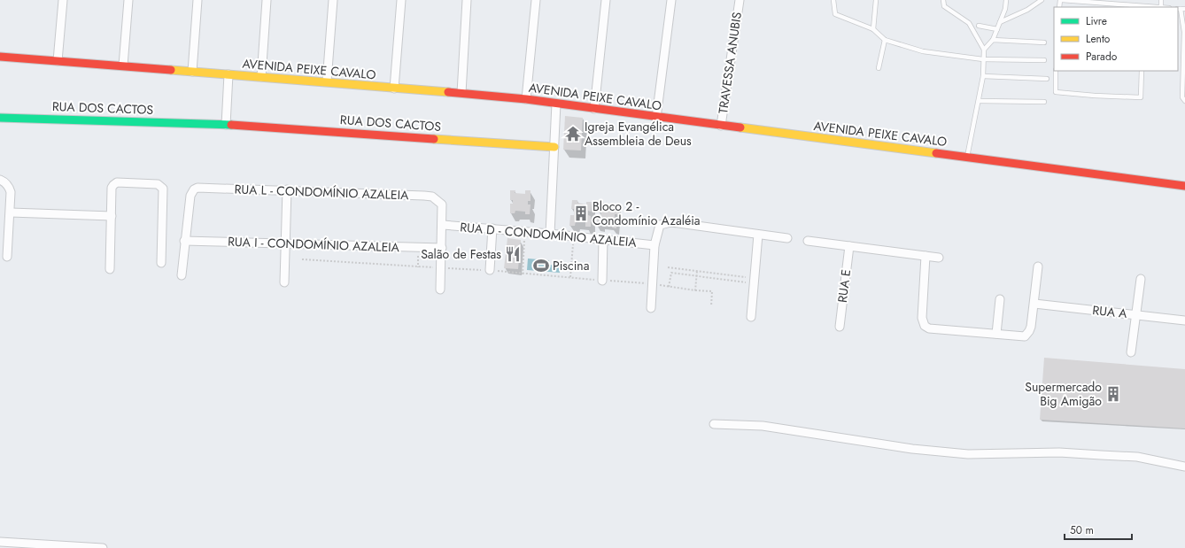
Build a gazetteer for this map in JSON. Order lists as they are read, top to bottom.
{
  "streets": {
    "street": [
      "TRAVESSA ANUBIS",
      "AVENIDA PEIXE CAVALO",
      "RUA DOS CACTOS",
      "RUA L - CONDOMÍNIO AZALEIA",
      "RUA D - CONDOMÍNIO AZALEIA",
      "RUA I - CONDOMÍNIO AZALEIA",
      "RUA E",
      "RUA A"
    ]
  },
  "crossings": [
    ["TRAVESSA ANUBIS", "AVENIDA PEIXE CAVALO"],
    ["RUA L - CONDOMÍNIO AZALEIA", "RUA D - CONDOMÍNIO AZALEIA"],
    ["RUA L - CONDOMÍNIO AZALEIA", "RUA I - CONDOMÍNIO AZALEIA"]
  ],
  "places": {
    "temple": ["Igreja Evangélica Assembleia de Deus"],
    "building": ["Bloco 2 - Condomínio Azaléia", "Supermercado Big Amigão"],
    "restaurant": ["Salão de Festas"],
    "sports": ["Piscina"]
  },
  "legend": ["Livre", "Lento", "Parado"],
  "scale_bar": "50 m"
}
